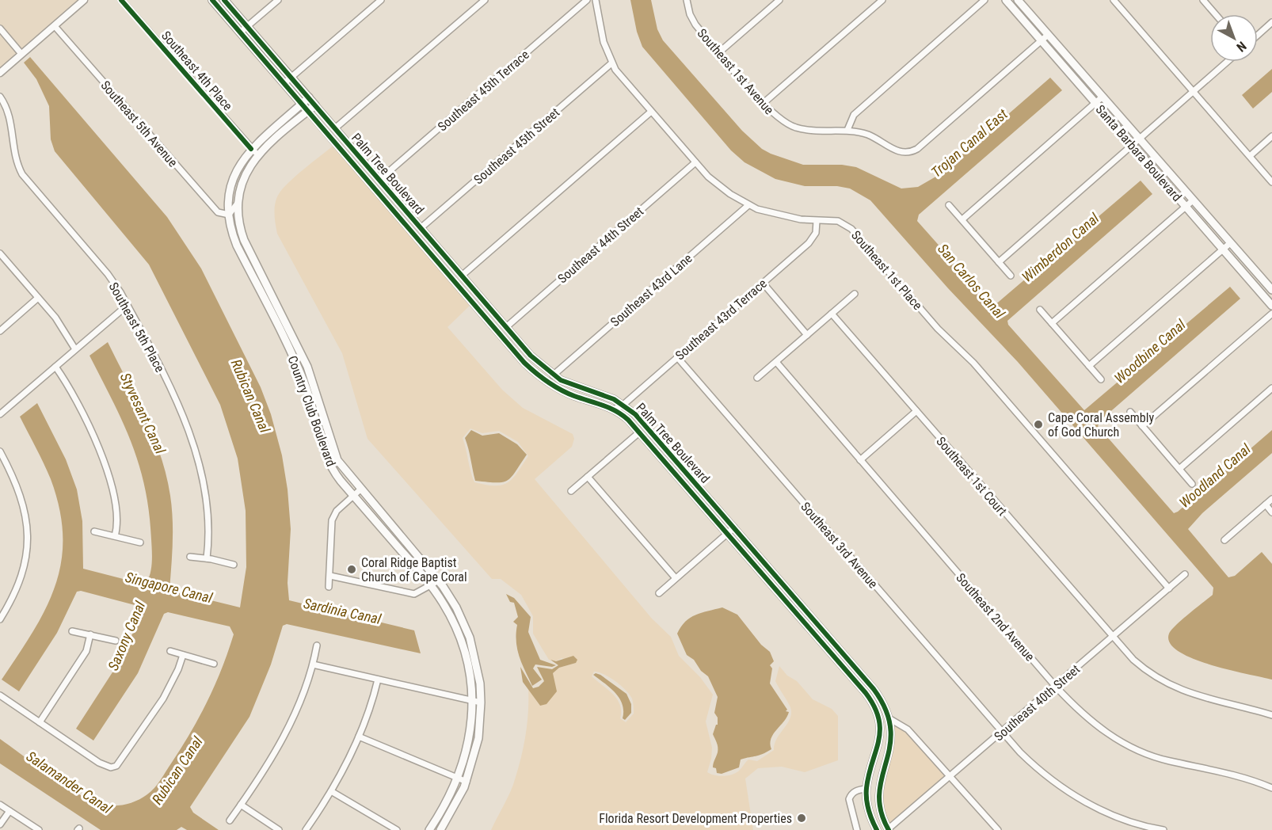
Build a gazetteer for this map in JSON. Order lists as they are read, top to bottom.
{
  "streets": {
    "main road": ["Santa Barbara Boulevard", "Palm Tree Boulevard", "Country Club Boulevard"],
    "street": [
      "Southeast 4th Place",
      "Southeast 1st Avenue",
      "Southeast 45th Terrace",
      "Southeast 5th Avenue",
      "Southeast 45th Street",
      "Southeast 44th Street",
      "Southeast 1st Place",
      "Southeast 43rd Lane",
      "Southeast 43rd Terrace",
      "Southeast 5th Place",
      "Southeast 1st Court",
      "Southeast 3rd Avenue",
      "Southeast 2nd Avenue",
      "Southeast 40th Street"
    ]
  },
  "crossings": [
    ["Southeast 4th Place", "Country Club Boulevard"],
    ["Southeast 1st Avenue", "Santa Barbara Boulevard"],
    ["Southeast 45th Terrace", "Palm Tree Boulevard"],
    ["Southeast 5th Avenue", "Country Club Boulevard"],
    ["Southeast 45th Street", "Palm Tree Boulevard"],
    ["Southeast 45th Street", "Southeast 1st Place"],
    ["Palm Tree Boulevard", "Southeast 44th Street"],
    ["Palm Tree Boulevard", "Southeast 43rd Lane"],
    ["Palm Tree Boulevard", "Southeast 43rd Terrace"],
    ["Palm Tree Boulevard", "Country Club Boulevard"],
    ["Palm Tree Boulevard", "Southeast 40th Street"],
    ["Southeast 44th Street", "Southeast 1st Place"],
    ["Southeast 1st Place", "Southeast 43rd Lane"],
    ["Southeast 1st Place", "Southeast 43rd Terrace"],
    ["Southeast 1st Place", "Southeast 40th Street"],
    ["Southeast 43rd Terrace", "Southeast 3rd Avenue"],
    ["Southeast 1st Court", "Southeast 40th Street"],
    ["Southeast 3rd Avenue", "Southeast 40th Street"],
    ["Southeast 2nd Avenue", "Southeast 40th Street"]
  ],
  "water": [
    "Trojan Canal East",
    "Wimberdon Canal",
    "San Carlos Canal",
    "Woodbine Canal",
    "Rubican Canal",
    "Styvesant Canal",
    "Woodland Canal",
    "Singapore Canal",
    "Sardinia Canal",
    "Saxony Canal",
    "Salamander Canal"
  ],
  "places": ["Cape Coral Assembly of God Church", "Coral Ridge Baptist Church of Cape Coral", "Florida Resort Development Properties"],
  "north": "bottom right"
}
